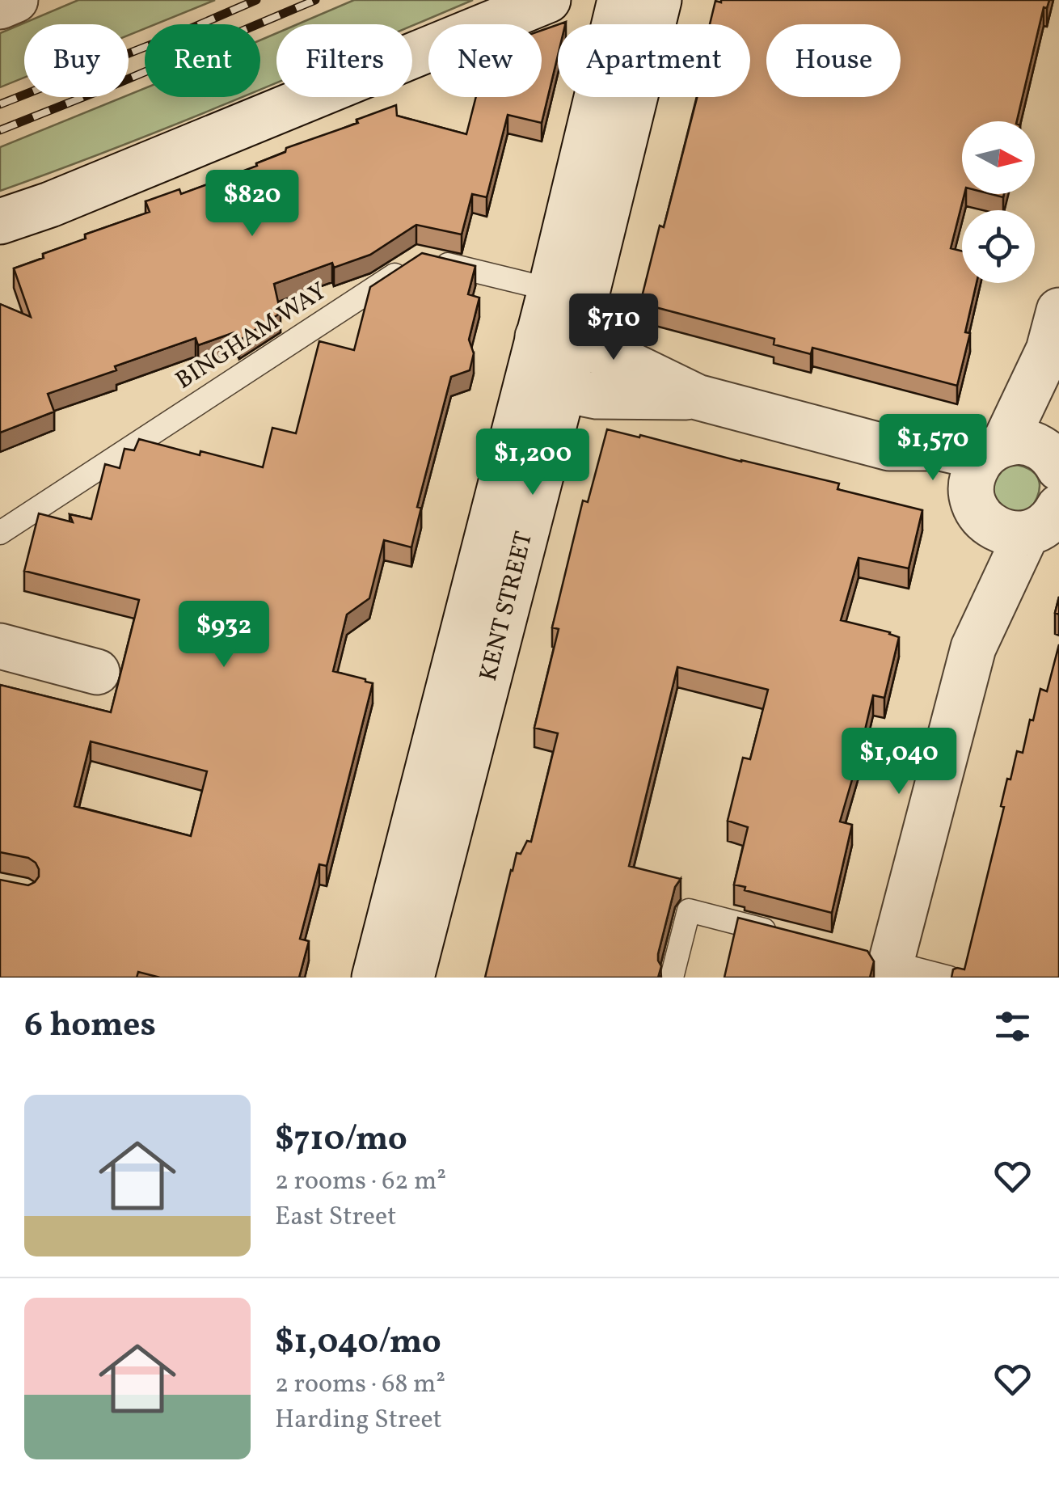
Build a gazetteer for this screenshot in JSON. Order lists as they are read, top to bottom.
{
  "streets": {
    "street": ["KENT STREET"],
    "lane": ["BINGHAM WAY"]
  },
  "crossings": [
    ["BINGHAM WAY", "KENT STREET"]
  ],
  "north": "right",
  "page": {
    "chip": [
      "Buy",
      "Rent",
      "Filters",
      "New",
      "Apartment",
      "House"
    ],
    "price": [
      "$820",
      "$710",
      "$1,570",
      "$1,200",
      "$932",
      "$1,040"
    ],
    "heading": "6 homes",
    "list": [
      {
        "name": "$710/mo",
        "note": "2 rooms · 62 m² · East Street"
      },
      {
        "name": "$1,040/mo",
        "note": "2 rooms · 68 m² · Harding Street"
      }
    ]
  }
}
